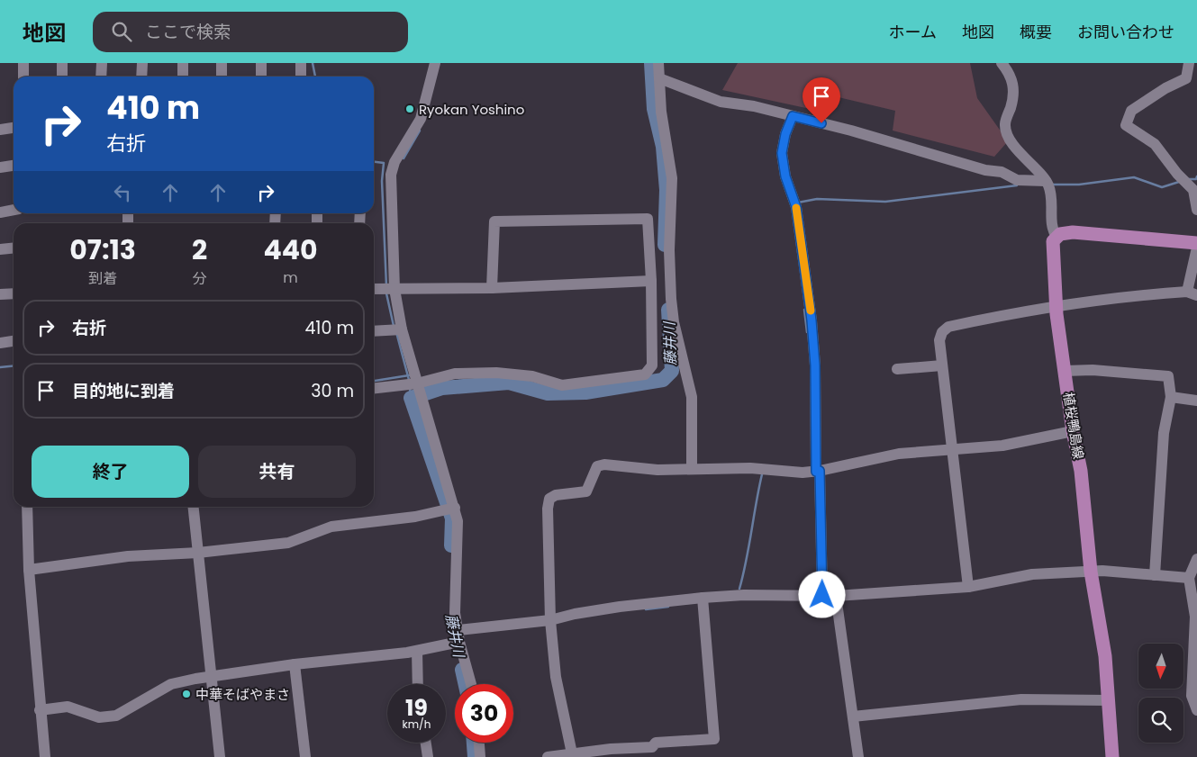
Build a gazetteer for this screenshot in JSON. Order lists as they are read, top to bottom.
{
  "streets": {
    "main road": ["植桜鴨島線"]
  },
  "water": ["藤井川"],
  "places": ["Ryokan Yoshino", "中華そばやまさ"],
  "north": "bottom",
  "page": {
    "header": "地図",
    "search": "ここで検索",
    "nav": [
      "ホーム",
      "地図",
      "概要",
      "お問い合わせ"
    ],
    "turn": ["410 m", "右折"],
    "eta": [
      "07:13",
      "到着",
      "2",
      "分",
      "440",
      "m"
    ],
    "list": [
      {
        "name": "右折",
        "value": "410 m"
      },
      {
        "name": "目的地に到着",
        "value": "30 m"
      }
    ],
    "buttons": ["終了", "共有"],
    "speed": "19 km/h",
    "limit": "30"
  }
}
